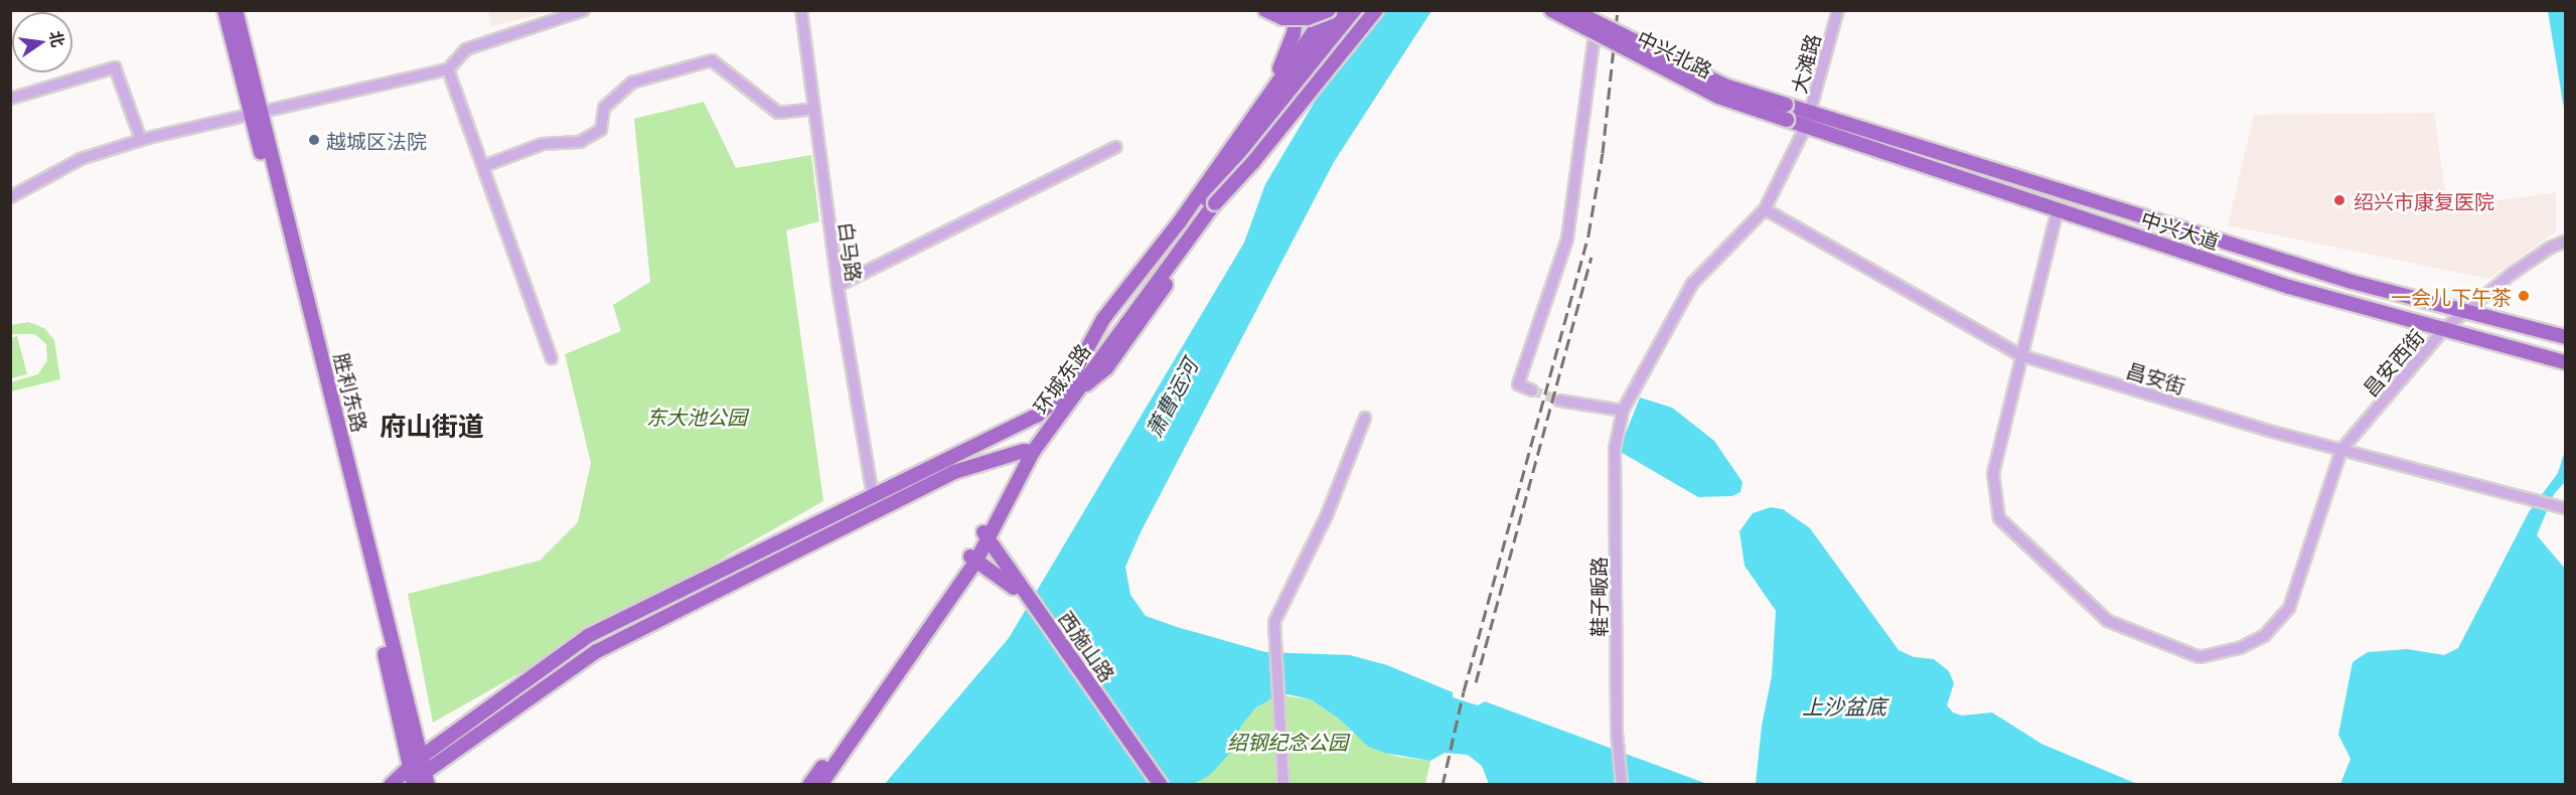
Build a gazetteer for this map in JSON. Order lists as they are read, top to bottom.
{
  "streets": {
    "main road": [
      "中兴北路",
      "中兴大道",
      "环城东路",
      "胜利东路",
      "西施山路"
    ],
    "street": [
      "大滩路",
      "白马路",
      "昌安西街",
      "昌安街",
      "鞋子畈路"
    ]
  },
  "crossings": [
    ["中兴北路", "中兴大道"],
    ["大滩路", "中兴大道"],
    ["大滩路", "鞋子畈路"],
    ["中兴大道", "昌安西街"],
    ["中兴大道", "鞋子畈路"],
    ["昌安西街", "昌安街"],
    ["昌安街", "鞋子畈路"],
    ["环城东路", "西施山路"]
  ],
  "districts": ["府山街道"],
  "water": ["萧曹运河", "上沙盆底"],
  "parks": ["东大池公园", "绍钢纪念公园"],
  "places": ["越城区法院", "绍兴市康复医院", "一会儿下午茶"],
  "north": "right"
}
